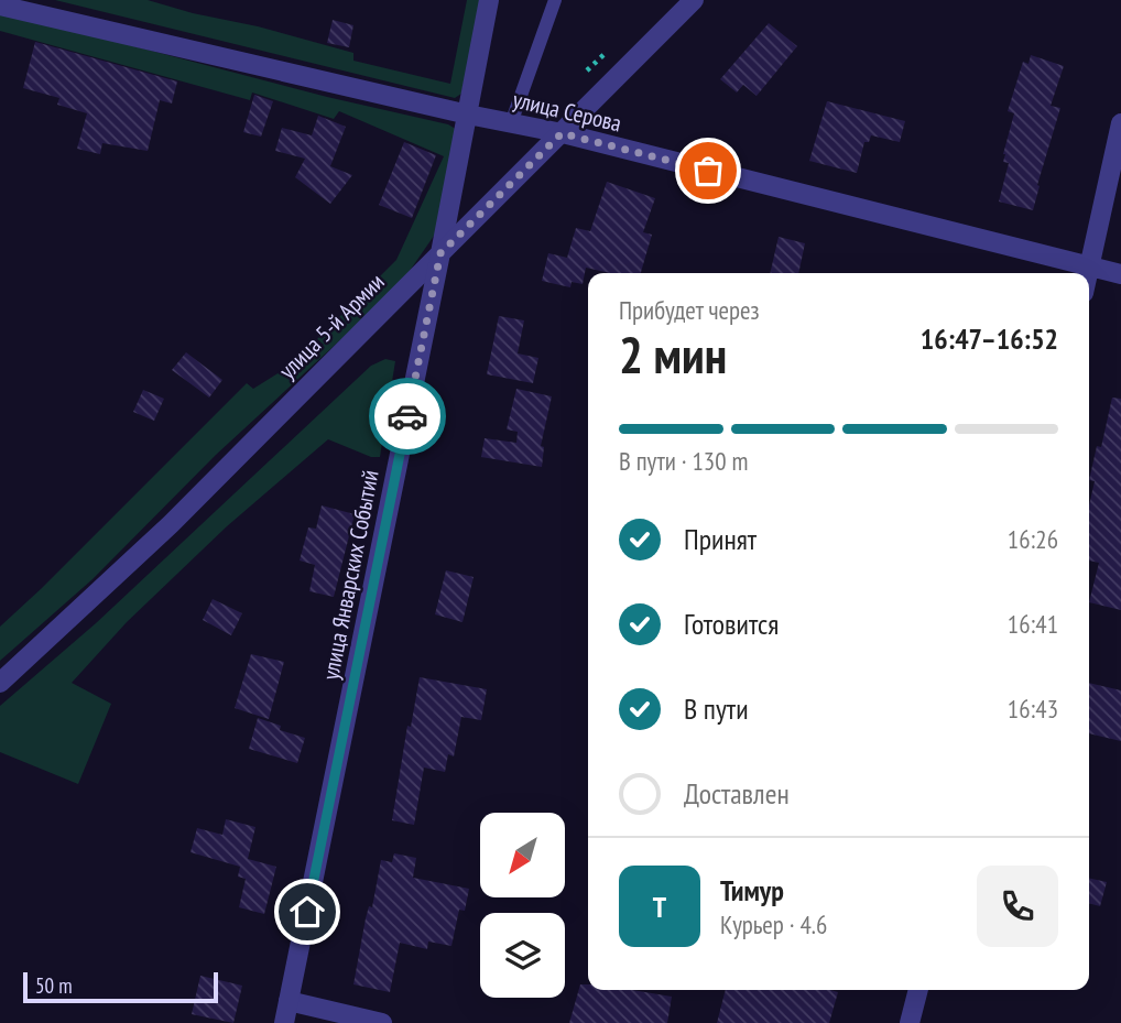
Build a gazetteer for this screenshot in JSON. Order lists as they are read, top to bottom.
{
  "streets": {
    "street": ["улица Серова", "улица 5-й Армии", "улица Январских Событий"]
  },
  "crossings": [
    ["улица Серова", "улица 5-й Армии"],
    ["улица Серова", "улица Январских Событий"],
    ["улица 5-й Армии", "улица Январских Событий"]
  ],
  "scale_bar": "50 m",
  "north": "bottom left",
  "page": {
    "heading": ["2 мин", "Прибудет через", "16:47–16:52"],
    "panel": ["Тимур", "Курьер · 4.6"],
    "bar": "В пути · 130 m",
    "list": [
      ["Принят", "16:26"],
      ["Готовится", "16:41"],
      ["В пути", "16:43"],
      "Доставлен"
    ],
    "round": "Т",
    "scale": "50 m"
  }
}
